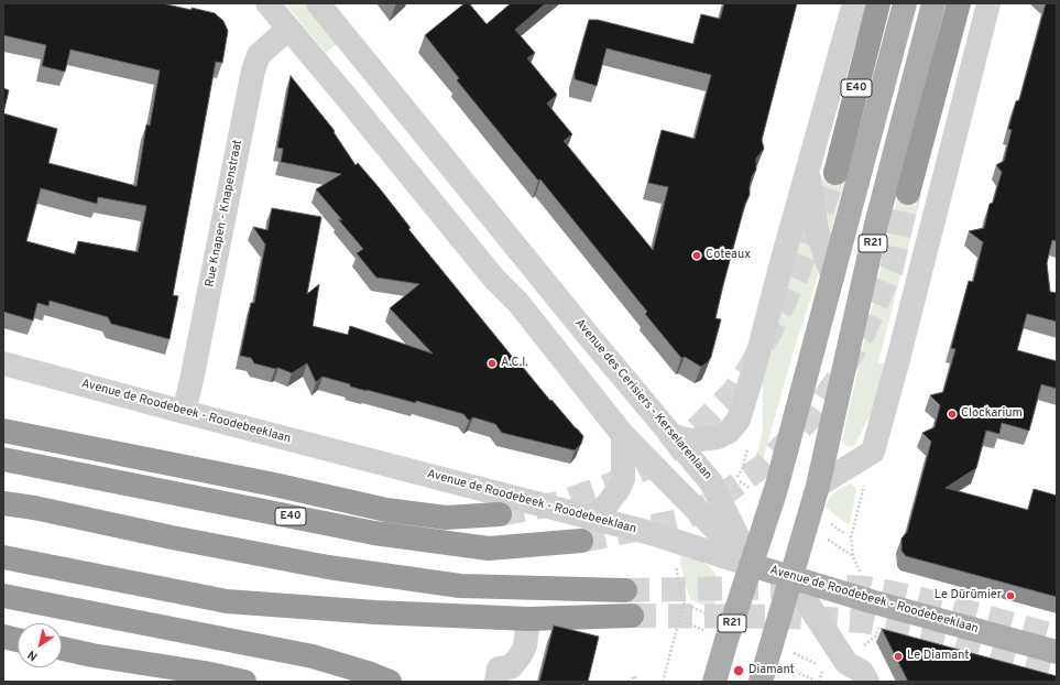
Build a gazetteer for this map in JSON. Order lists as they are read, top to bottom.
{
  "streets": {
    "highway": ["E40"],
    "main road": ["R21", "Avenue de Roodebeek - Roodebeeklaan"],
    "street": ["Rue Knapen - Knapenstraat", "Avenue des Cerisiers - Kerselarenlaan"]
  },
  "crossings": [
    ["Rue Knapen - Knapenstraat", "Avenue de Roodebeek - Roodebeeklaan"],
    ["R21", "Avenue des Cerisiers - Kerselarenlaan"],
    ["R21", "Avenue de Roodebeek - Roodebeeklaan"],
    ["Avenue des Cerisiers - Kerselarenlaan", "Avenue de Roodebeek - Roodebeeklaan"]
  ],
  "places": [
    "Coteaux",
    "A.C.I.",
    "Clockarium",
    "Le Dürümier",
    "Le Diamant",
    "Diamant"
  ],
  "north": "bottom left"
}
